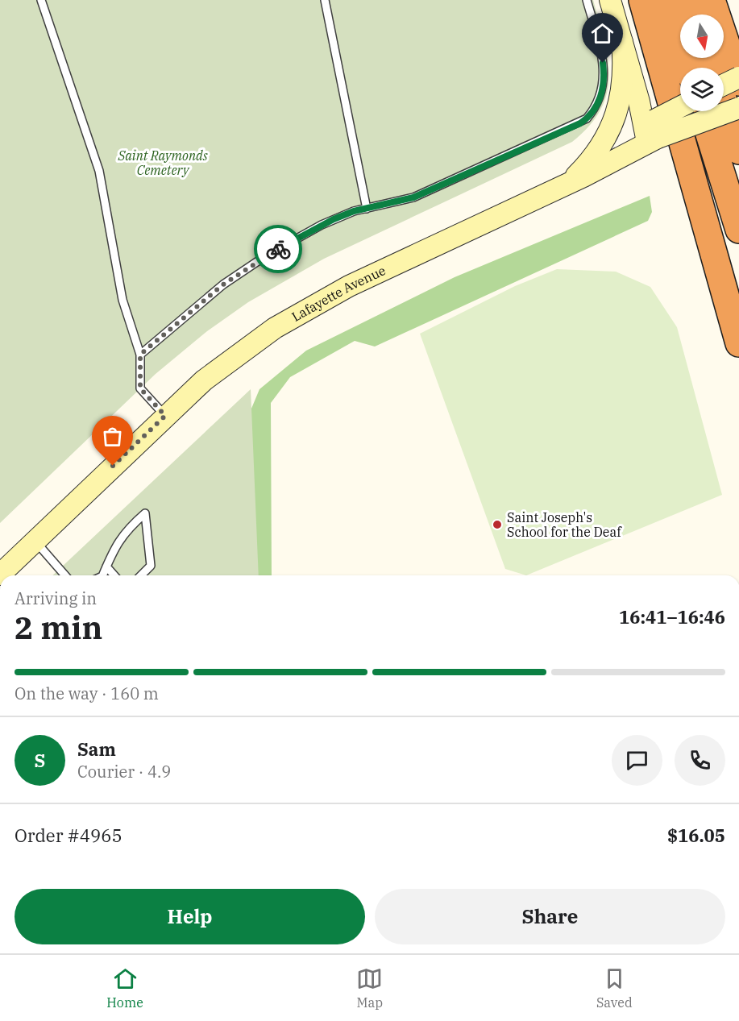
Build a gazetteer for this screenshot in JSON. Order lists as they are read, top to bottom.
{
  "streets": {
    "street": ["Lafayette Avenue"]
  },
  "parks": ["Saint Raymonds Cemetery"],
  "places": ["Saint Joseph's School for the Deaf"],
  "north": "bottom",
  "page": {
    "heading": ["2 min", "Arriving in", "16:41–16:46"],
    "panel": [
      "Sam",
      "Courier · 4.9",
      "Order #4965",
      "$16.05"
    ],
    "bar": "On the way · 160 m",
    "round": "S",
    "buttons": ["Help", "Share"],
    "tabs": ["Home", "Map", "Saved"]
  }
}
